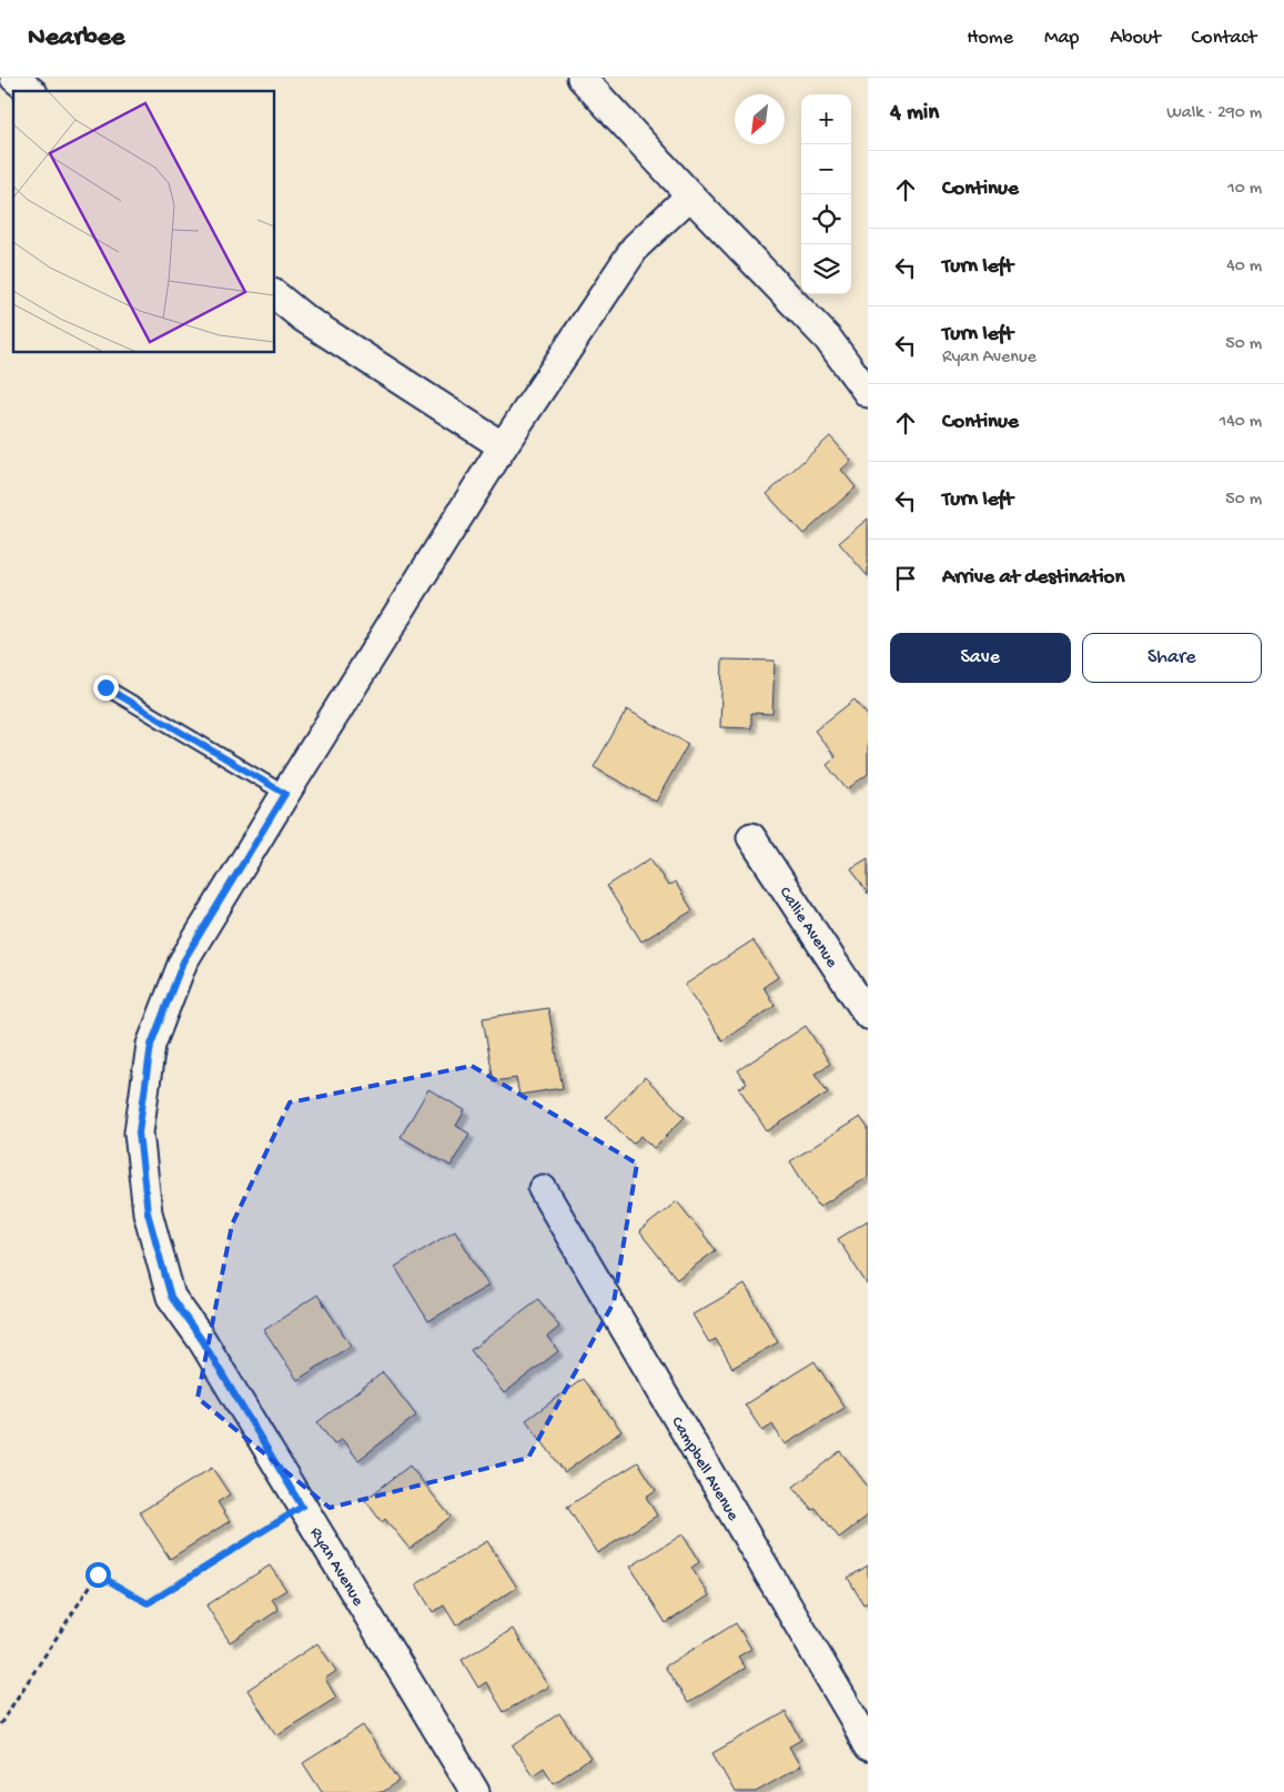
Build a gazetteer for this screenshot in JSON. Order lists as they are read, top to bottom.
{
  "streets": {
    "street": ["Callie Avenue", "Campbell Avenue", "Ryan Avenue"]
  },
  "north": "bottom left",
  "page": {
    "header": "Nearbee",
    "nav": [
      "Home",
      "Map",
      "About",
      "Contact"
    ],
    "heading": ["4 min", "Walk · 290 m"],
    "map_buttons": ["+", "−"],
    "list": [
      ["Continue", "10 m"],
      ["Turn left", "40 m"],
      ["Turn left", "Ryan Avenue", "50 m"],
      ["Continue", "140 m"],
      ["Turn left", "50 m"],
      "Arrive at destination"
    ],
    "buttons": ["Save", "Share"]
  }
}
